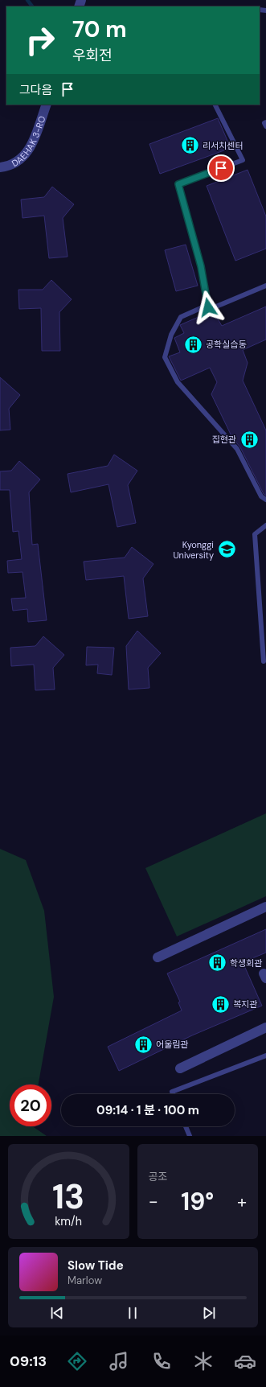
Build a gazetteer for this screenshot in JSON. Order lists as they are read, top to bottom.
{
  "streets": {
    "street": ["DAEHAK 3-RO"]
  },
  "places": {
    "building": [
      "리서치센터",
      "공학실습동",
      "집현관",
      "학생회관",
      "복지관",
      "어울림관"
    ],
    "school or university": ["Kyonggi University"]
  },
  "page": {
    "turn": ["70 m", "우회전"],
    "then": "그다음",
    "limit": "20",
    "trip": "09:14 · 1 분 · 100 m",
    "tile": "공조",
    "heat": ["−", "19°", "+"],
    "song": ["Slow Tide", "Marlow"],
    "tabs": "09:13",
    "gauge": ["13", "km/h"]
  }
}
